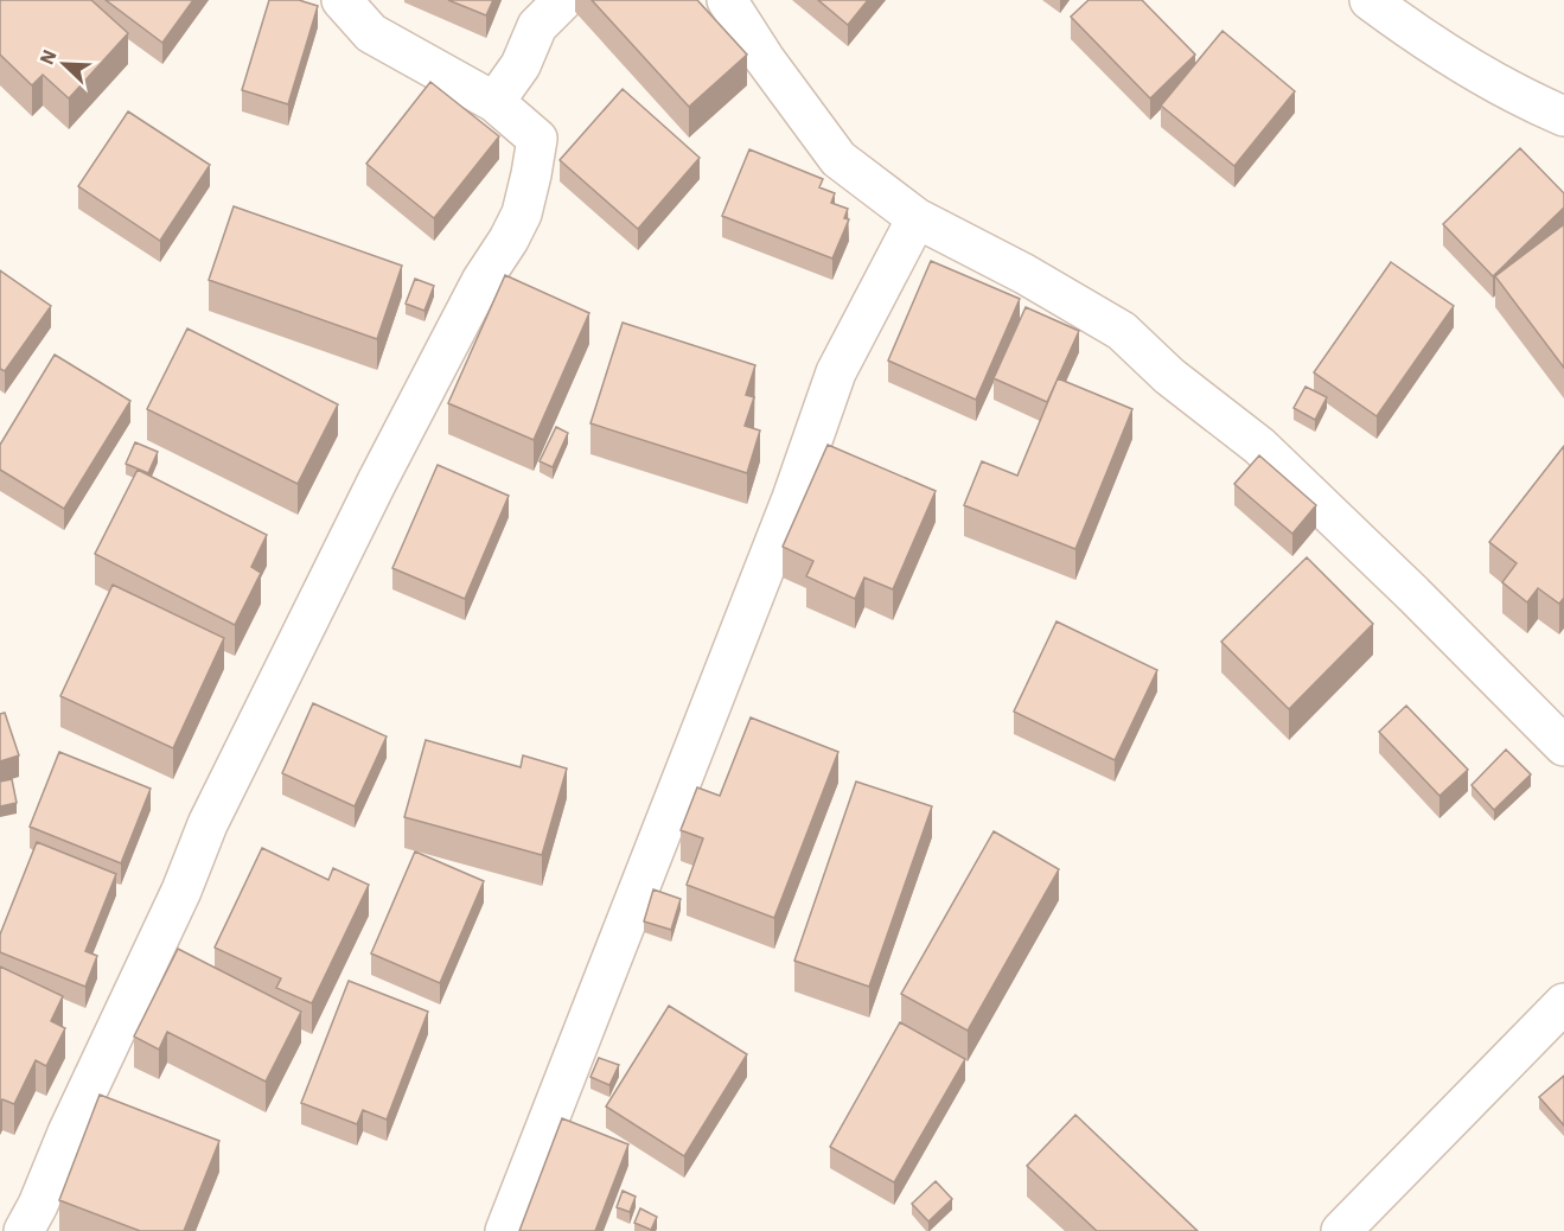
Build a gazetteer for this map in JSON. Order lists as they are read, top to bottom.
{
  "north": "top left"
}
